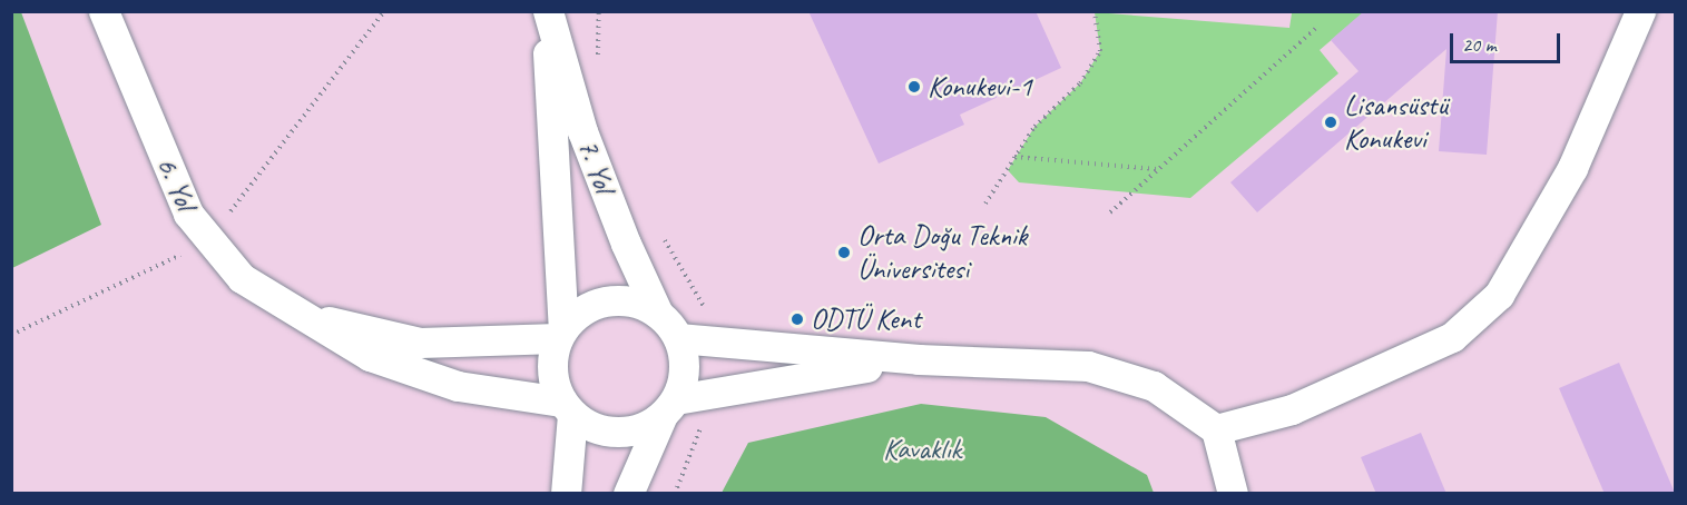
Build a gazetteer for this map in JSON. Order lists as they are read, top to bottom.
{
  "streets": {
    "street": ["7. Yol", "6. Yol"]
  },
  "crossings": [
    ["7. Yol", "6. Yol"]
  ],
  "parks": ["Kavaklık"],
  "places": [
    "Konukevi-1",
    "Lisansüstü Konukevi",
    "Orta Doğu Teknik Üniversitesi",
    "ODTÜ Kent"
  ],
  "scale_bar": "20 m"
}
